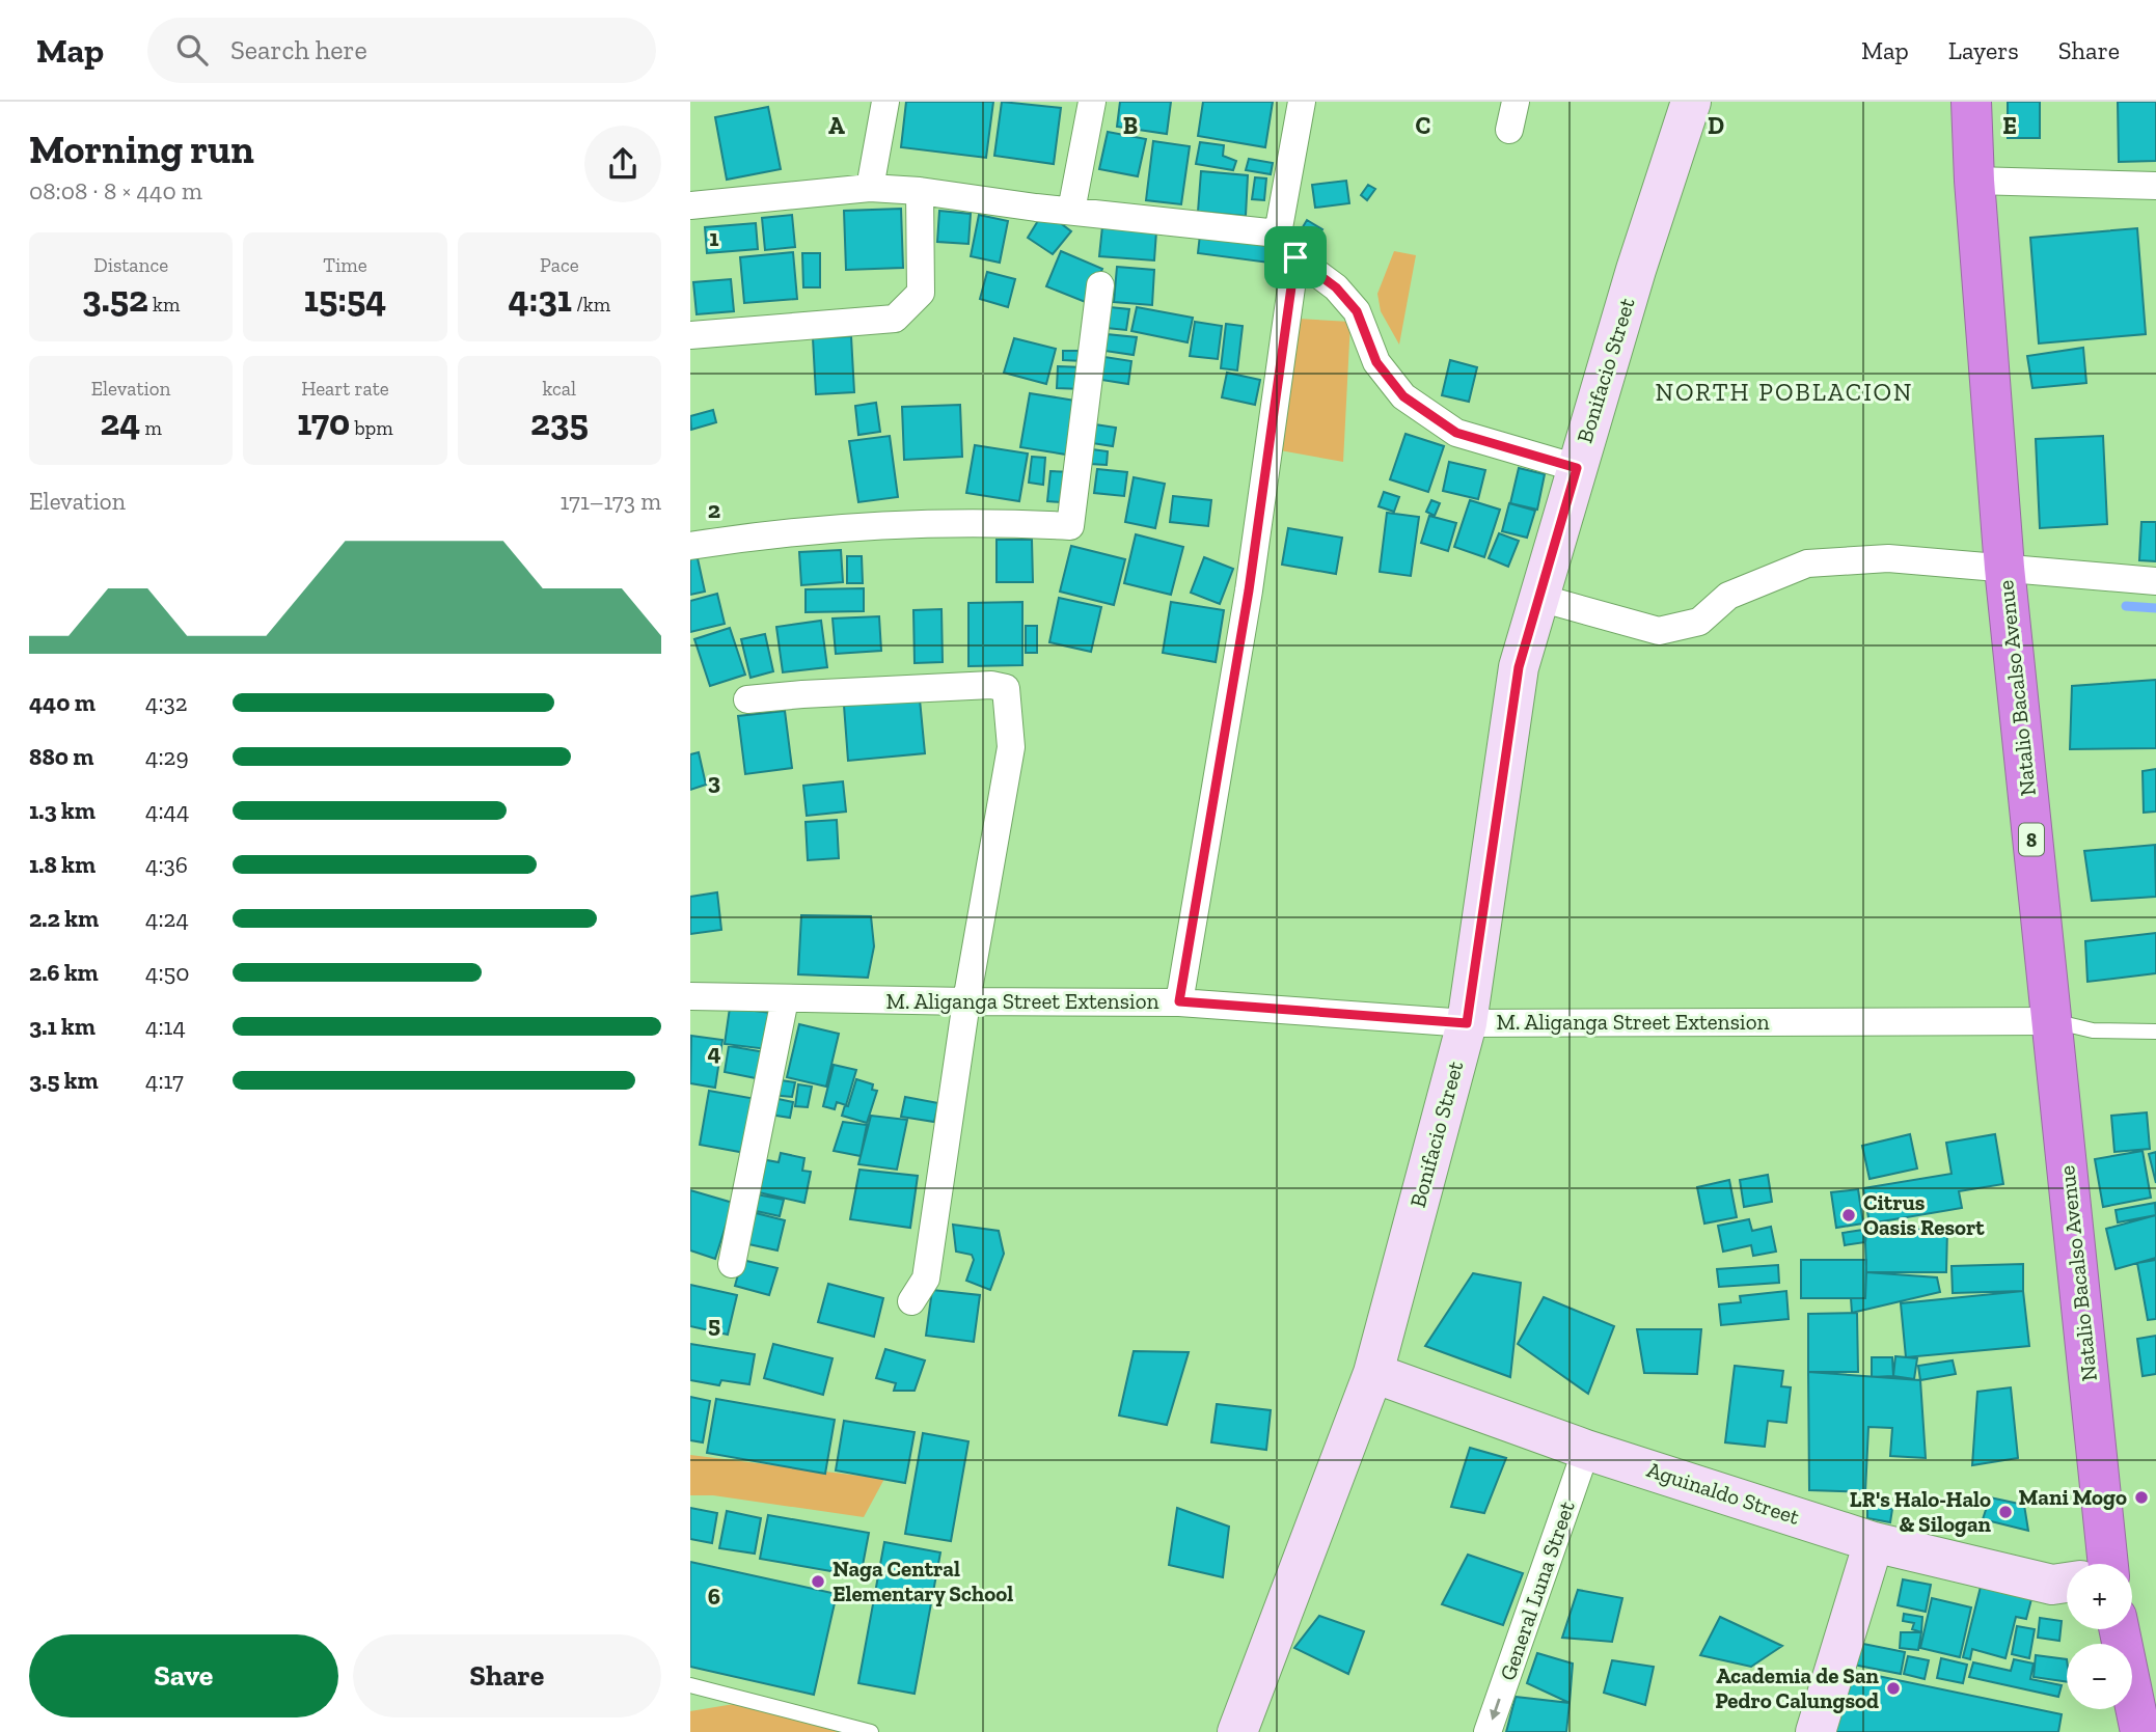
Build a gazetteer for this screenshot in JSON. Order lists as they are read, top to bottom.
{
  "streets": {
    "highway": ["Natalio Bacalso Avenue", "8"],
    "street": [
      "Bonifacio Street",
      "M. Aliganga Street Extension",
      "Aguinaldo Street",
      "General Luna Street"
    ]
  },
  "crossings": [
    ["Bonifacio Street", "M. Aliganga Street Extension"],
    ["Bonifacio Street", "Aguinaldo Street"],
    ["Natalio Bacalso Avenue", "M. Aliganga Street Extension"],
    ["Aguinaldo Street", "General Luna Street"]
  ],
  "one_way": ["General Luna Street"],
  "districts": ["NORTH POBLACION"],
  "places": [
    "Citrus Oasis Resort",
    "Mani Mogo",
    "LR's Halo-Halo & Silogan",
    "Naga Central Elementary School",
    "Academia de San Pedro Calungsod"
  ],
  "page": {
    "header": "Map",
    "search": "Search here",
    "nav": ["Map", "Layers", "Share"],
    "heading": ["Morning run", "08:08 · 8 × 440 m"],
    "stats": [
      ["Distance", "3.52 km"],
      ["Time", "15:54"],
      ["Pace", "4:31 /km"],
      ["Elevation", "24 m"],
      ["Heart rate", "170 bpm"],
      ["kcal", "235"]
    ],
    "chart": ["Elevation", "171–173 m"],
    "list": [
      {
        "name": "440 m",
        "note": "4:32"
      },
      {
        "name": "880 m",
        "note": "4:29"
      },
      {
        "name": "1.3 km",
        "note": "4:44"
      },
      {
        "name": "1.8 km",
        "note": "4:36"
      },
      {
        "name": "2.2 km",
        "note": "4:24"
      },
      {
        "name": "2.6 km",
        "note": "4:50"
      },
      {
        "name": "3.1 km",
        "note": "4:14"
      },
      {
        "name": "3.5 km",
        "note": "4:17"
      }
    ],
    "map_buttons": ["+", "−"],
    "buttons": ["Save", "Share"]
  },
  "grid": {
    "columns": [
      "A",
      "B",
      "C",
      "D",
      "E"
    ],
    "rows": [
      "1",
      "2",
      "3",
      "4",
      "5",
      "6"
    ]
  }
}
